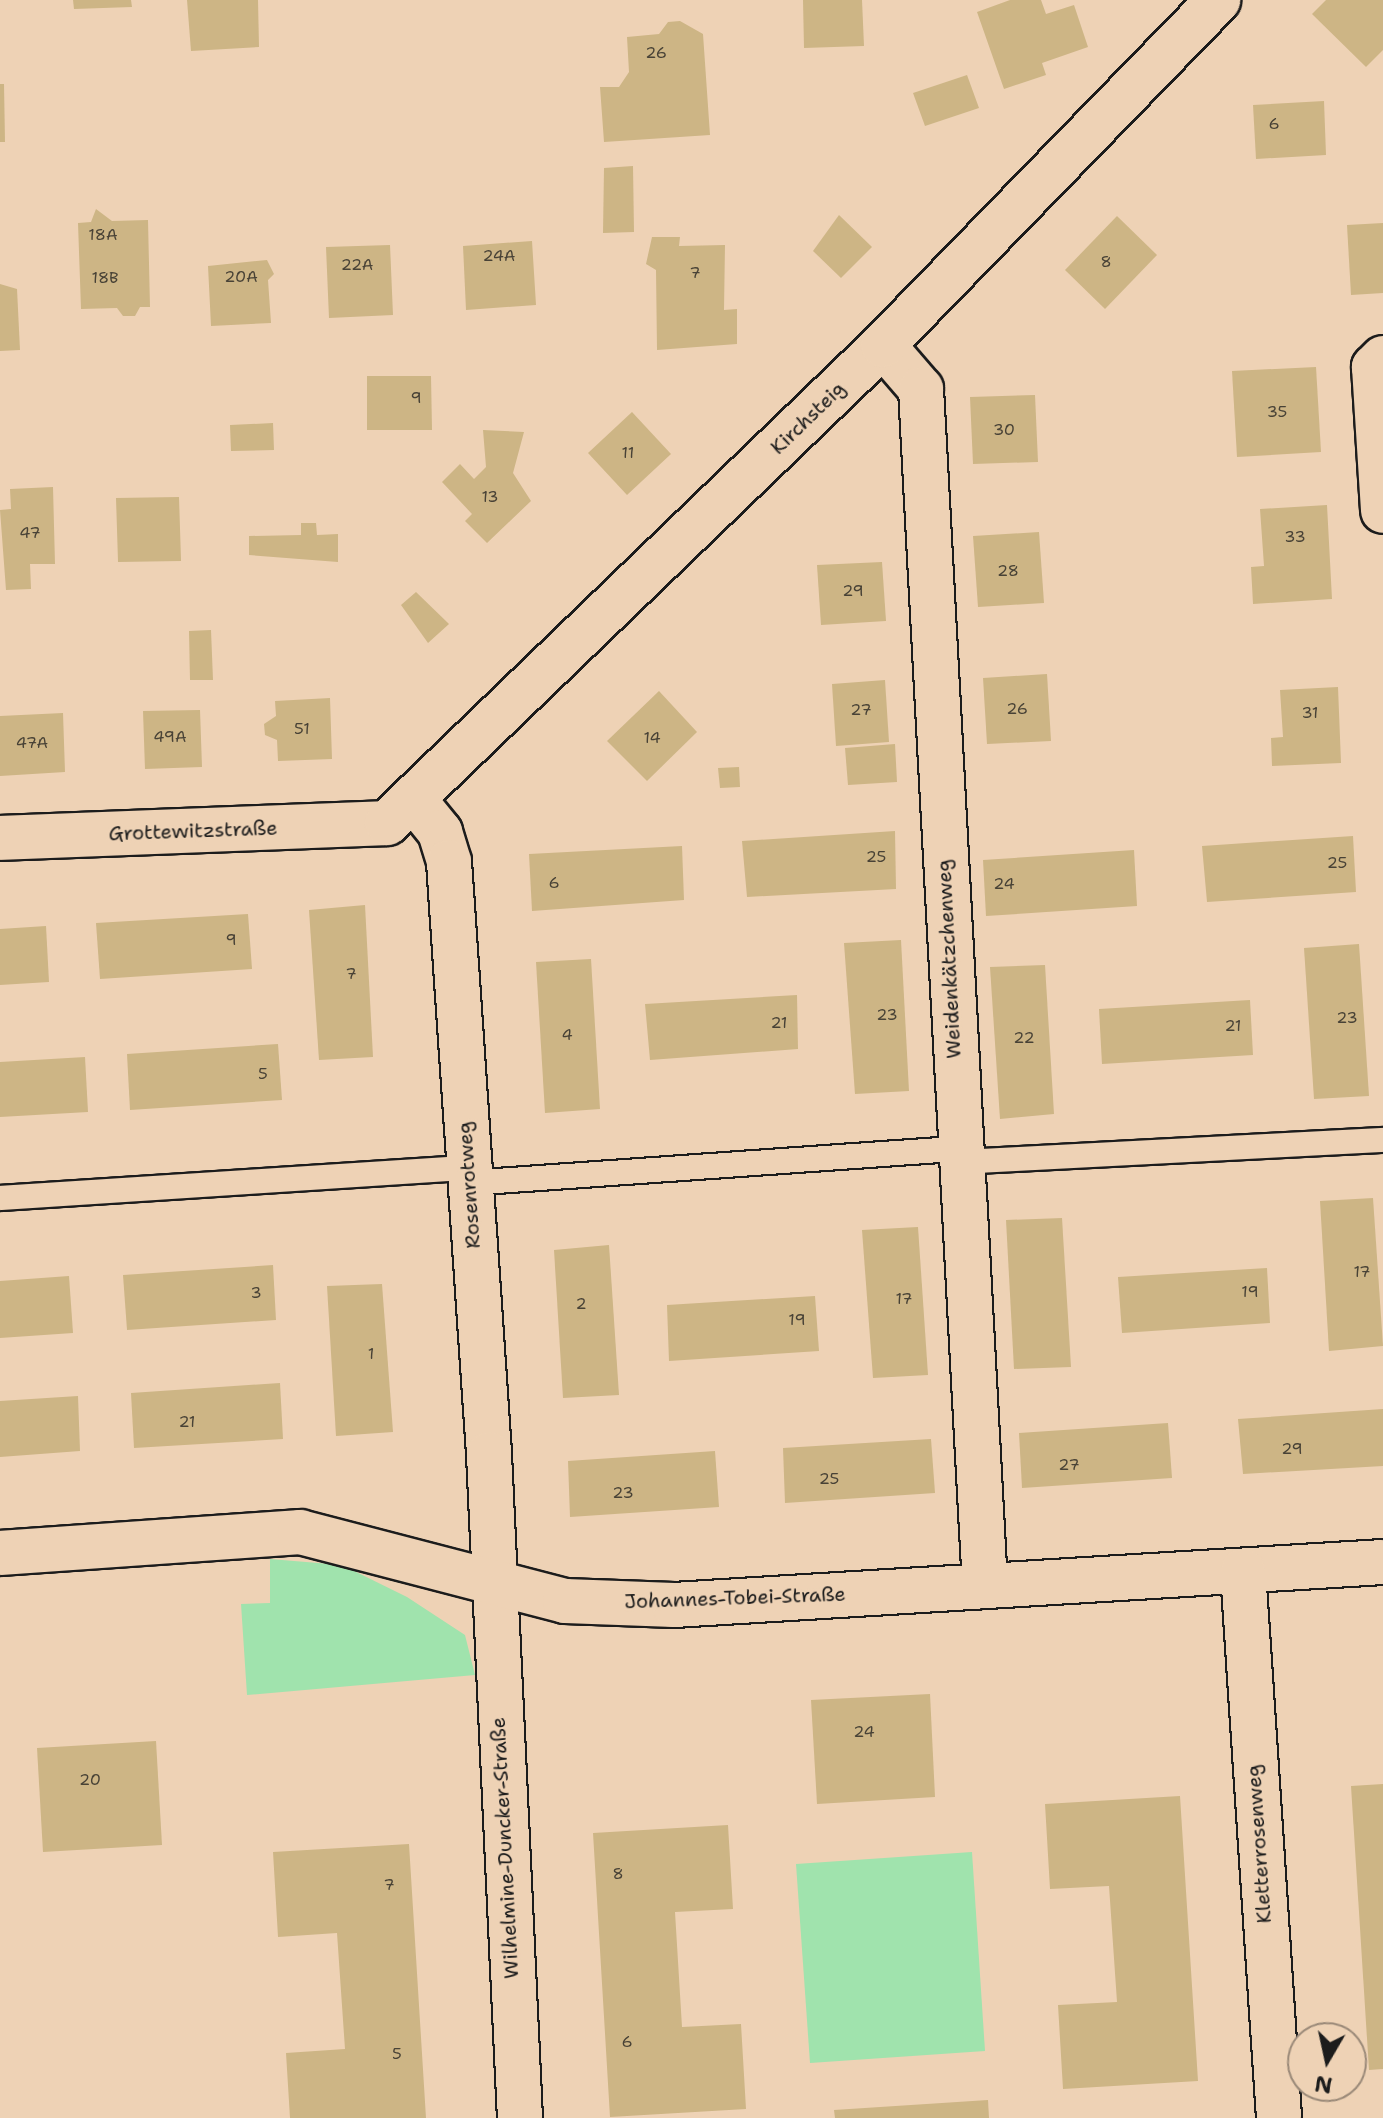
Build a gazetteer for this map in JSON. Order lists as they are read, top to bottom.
{
  "streets": {
    "street": [
      "Kirchsteig",
      "Grottewitzstraße",
      "Weidenkätzchenweg",
      "Rosenrotweg",
      "Johannes-Tobei-Straße",
      "Kletterrosenweg",
      "Wilhelmine-Duncker-Straße"
    ]
  },
  "crossings": [
    ["Kirchsteig", "Grottewitzstraße"],
    ["Kirchsteig", "Weidenkätzchenweg"],
    ["Kirchsteig", "Rosenrotweg"],
    ["Grottewitzstraße", "Rosenrotweg"],
    ["Weidenkätzchenweg", "Johannes-Tobei-Straße"],
    ["Rosenrotweg", "Johannes-Tobei-Straße"],
    ["Rosenrotweg", "Wilhelmine-Duncker-Straße"],
    ["Johannes-Tobei-Straße", "Kletterrosenweg"],
    ["Johannes-Tobei-Straße", "Wilhelmine-Duncker-Straße"]
  ],
  "house_numbers": [
    "26",
    "6",
    "18A",
    "24A",
    "8",
    "22A",
    "7",
    "20A",
    "18B",
    "9",
    "35",
    "30",
    "11",
    "13",
    "47",
    "33",
    "28",
    "29",
    "26",
    "27",
    "31",
    "51",
    "49A",
    "14",
    "47A",
    "25",
    "25",
    "6",
    "24",
    "9",
    "7",
    "23",
    "23",
    "21",
    "21",
    "4",
    "22",
    "5",
    "17",
    "19",
    "3",
    "17",
    "2",
    "19",
    "1",
    "21",
    "29",
    "27",
    "25",
    "23",
    "24",
    "20",
    "8",
    "7",
    "6",
    "5"
  ],
  "north": "bottom"
}
